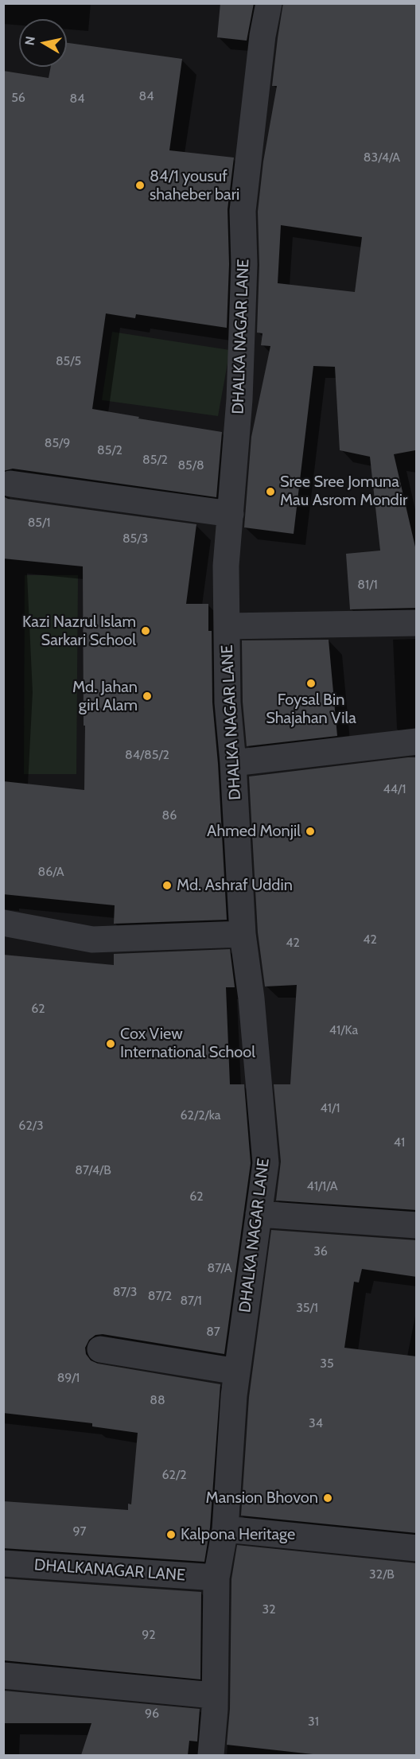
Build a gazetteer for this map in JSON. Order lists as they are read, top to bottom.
{
  "streets": {
    "street": ["DHALKA NAGAR LANE", "DHALKANAGAR LANE"]
  },
  "places": [
    "84/1 yousuf shaheber bari",
    "Sree Sree Jomuna Mau Asrom Mondir",
    "Kazi Nazrul Islam Sarkari School",
    "Foysal Bin Shajahan Vila",
    "Md. Jahan girl Alam",
    "Ahmed Monjil",
    "Md. Ashraf Uddin",
    "Cox View International School",
    "Mansion Bhovon",
    "Kalpona Heritage"
  ],
  "house_numbers": [
    "84",
    "56",
    "84",
    "83/4/A",
    "85/5",
    "85/9",
    "85/2",
    "85/2",
    "85/8",
    "85/1",
    "85/3",
    "81/1",
    "84/85/2",
    "44/1",
    "86",
    "86/A",
    "42",
    "42",
    "62",
    "41/Ka",
    "41/1",
    "62/2/ka",
    "62/3",
    "41",
    "87/4/B",
    "41/1/A",
    "62",
    "36",
    "87/A",
    "87/3",
    "87/2",
    "87/1",
    "35/1",
    "87",
    "35",
    "89/1",
    "88",
    "34",
    "62/2",
    "97",
    "32/B",
    "32",
    "92",
    "96",
    "31"
  ],
  "north": "left"
}
